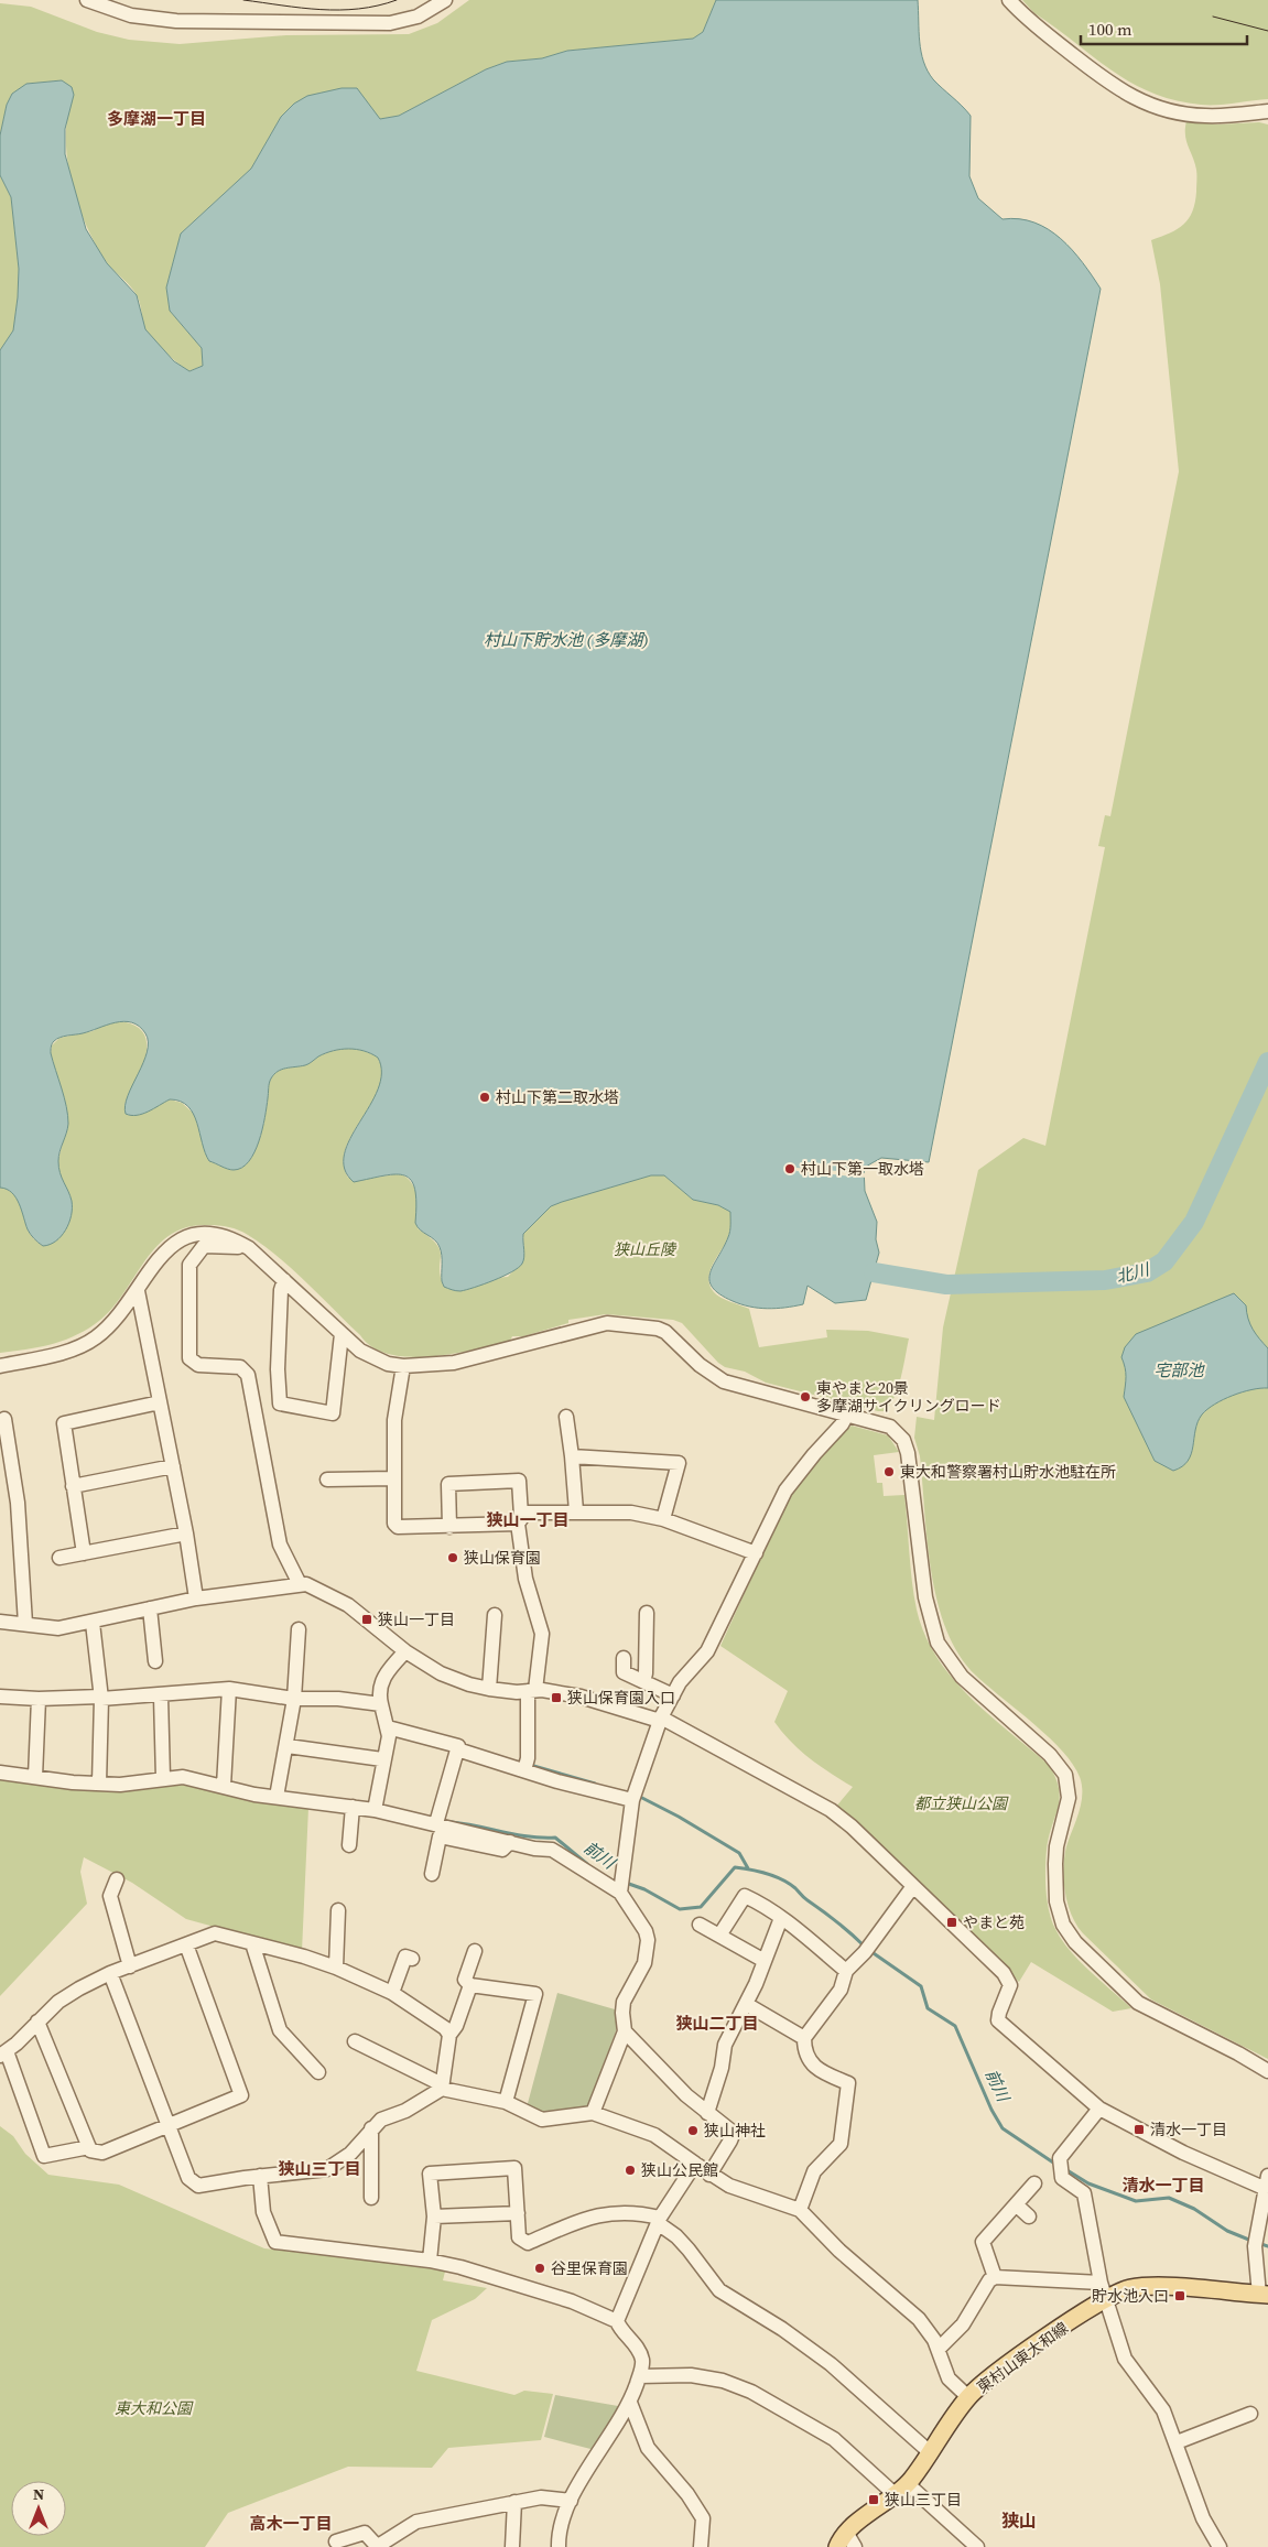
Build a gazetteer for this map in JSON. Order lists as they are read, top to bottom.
{
  "streets": {
    "main road": ["東村山東大和線"]
  },
  "districts": [
    "多摩湖一丁目",
    "狭山一丁目",
    "狭山二丁目",
    "狭山三丁目",
    "清水一丁目",
    "狭山",
    "高木一丁目"
  ],
  "water": [
    "村山下貯水池 (多摩湖)",
    "北川",
    "宅部池",
    "前川"
  ],
  "parks": ["狭山丘陵", "都立狭山公園", "東大和公園"],
  "places": {
    "other": [
      "村山下第二取水塔",
      "村山下第一取水塔",
      "東やまと20景 多摩湖サイクリングロード",
      "東大和警察署村山貯水池駐在所",
      "狭山保育園",
      "狭山神社",
      "狭山公民館",
      "谷里保育園"
    ],
    "transit": [
      "狭山一丁目",
      "狭山保育園入口",
      "やまと苑",
      "清水一丁目",
      "貯水池入口",
      "狭山三丁目"
    ]
  },
  "scale_bar": "100 m",
  "north": "top"
}
